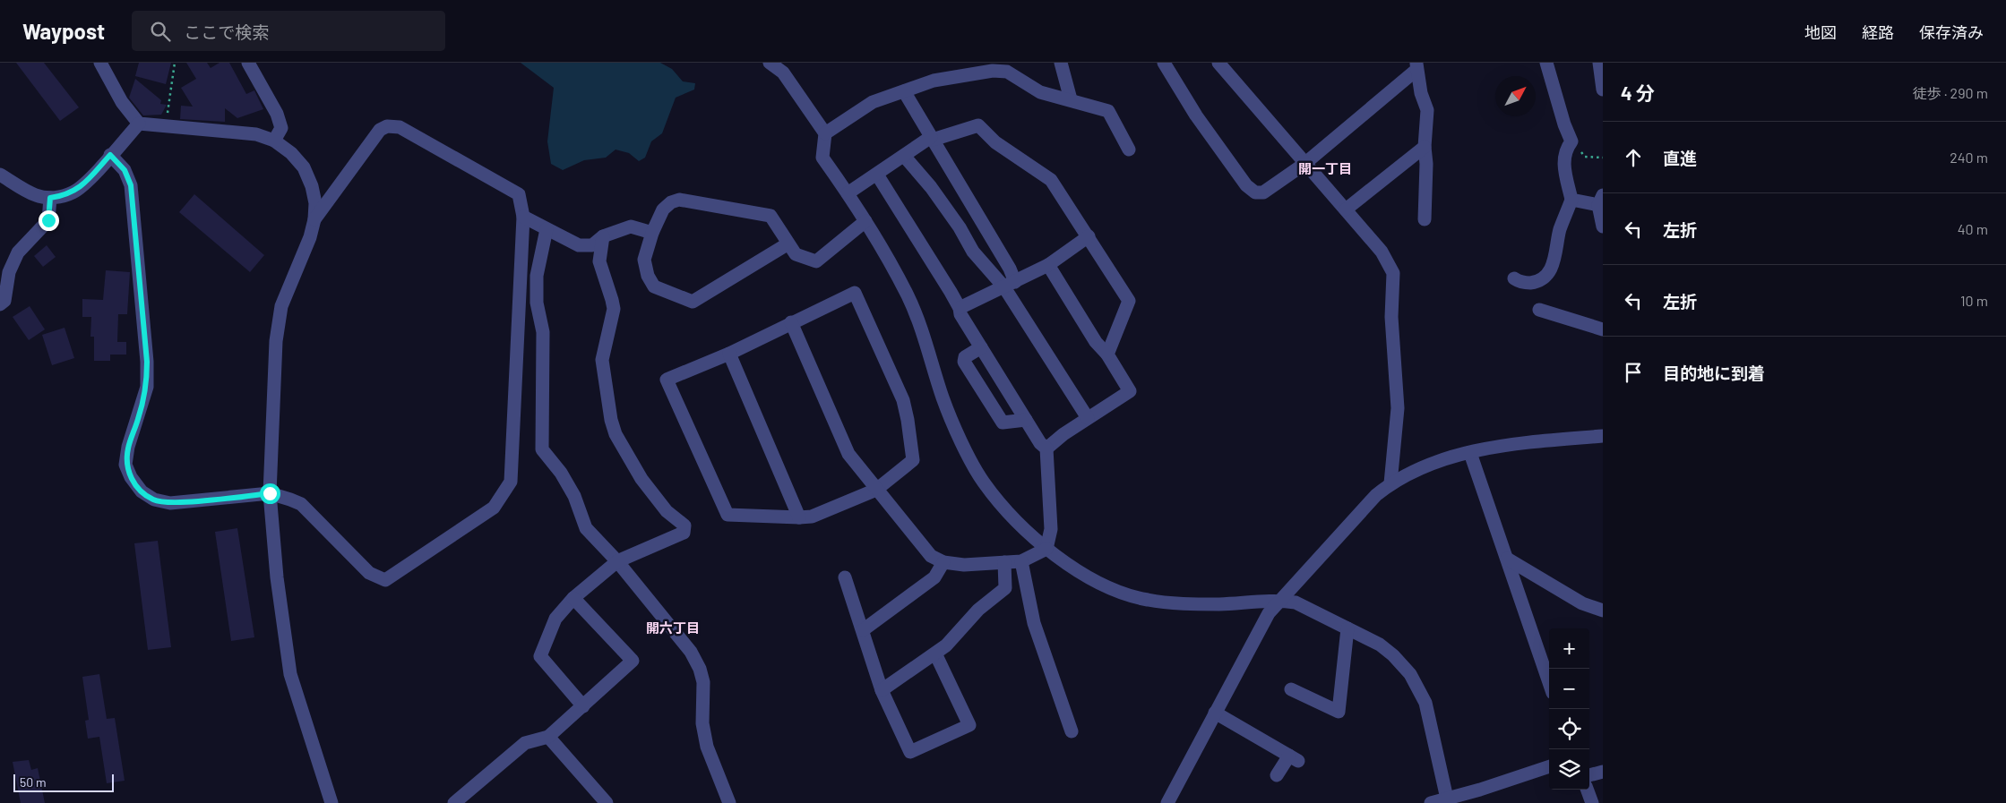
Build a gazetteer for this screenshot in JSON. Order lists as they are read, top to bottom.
{
  "districts": ["開一丁目", "開六丁目"],
  "scale_bar": "50 m",
  "north": "top right",
  "page": {
    "header": "Waypost",
    "search": "ここで検索",
    "nav": ["地図", "経路", "保存済み"],
    "heading": ["4 分", "徒歩 · 290 m"],
    "list": [
      ["直進", "240 m"],
      ["左折", "40 m"],
      ["左折", "10 m"],
      "目的地に到着"
    ],
    "map_buttons": ["+", "−"],
    "scale": "50 m"
  }
}
